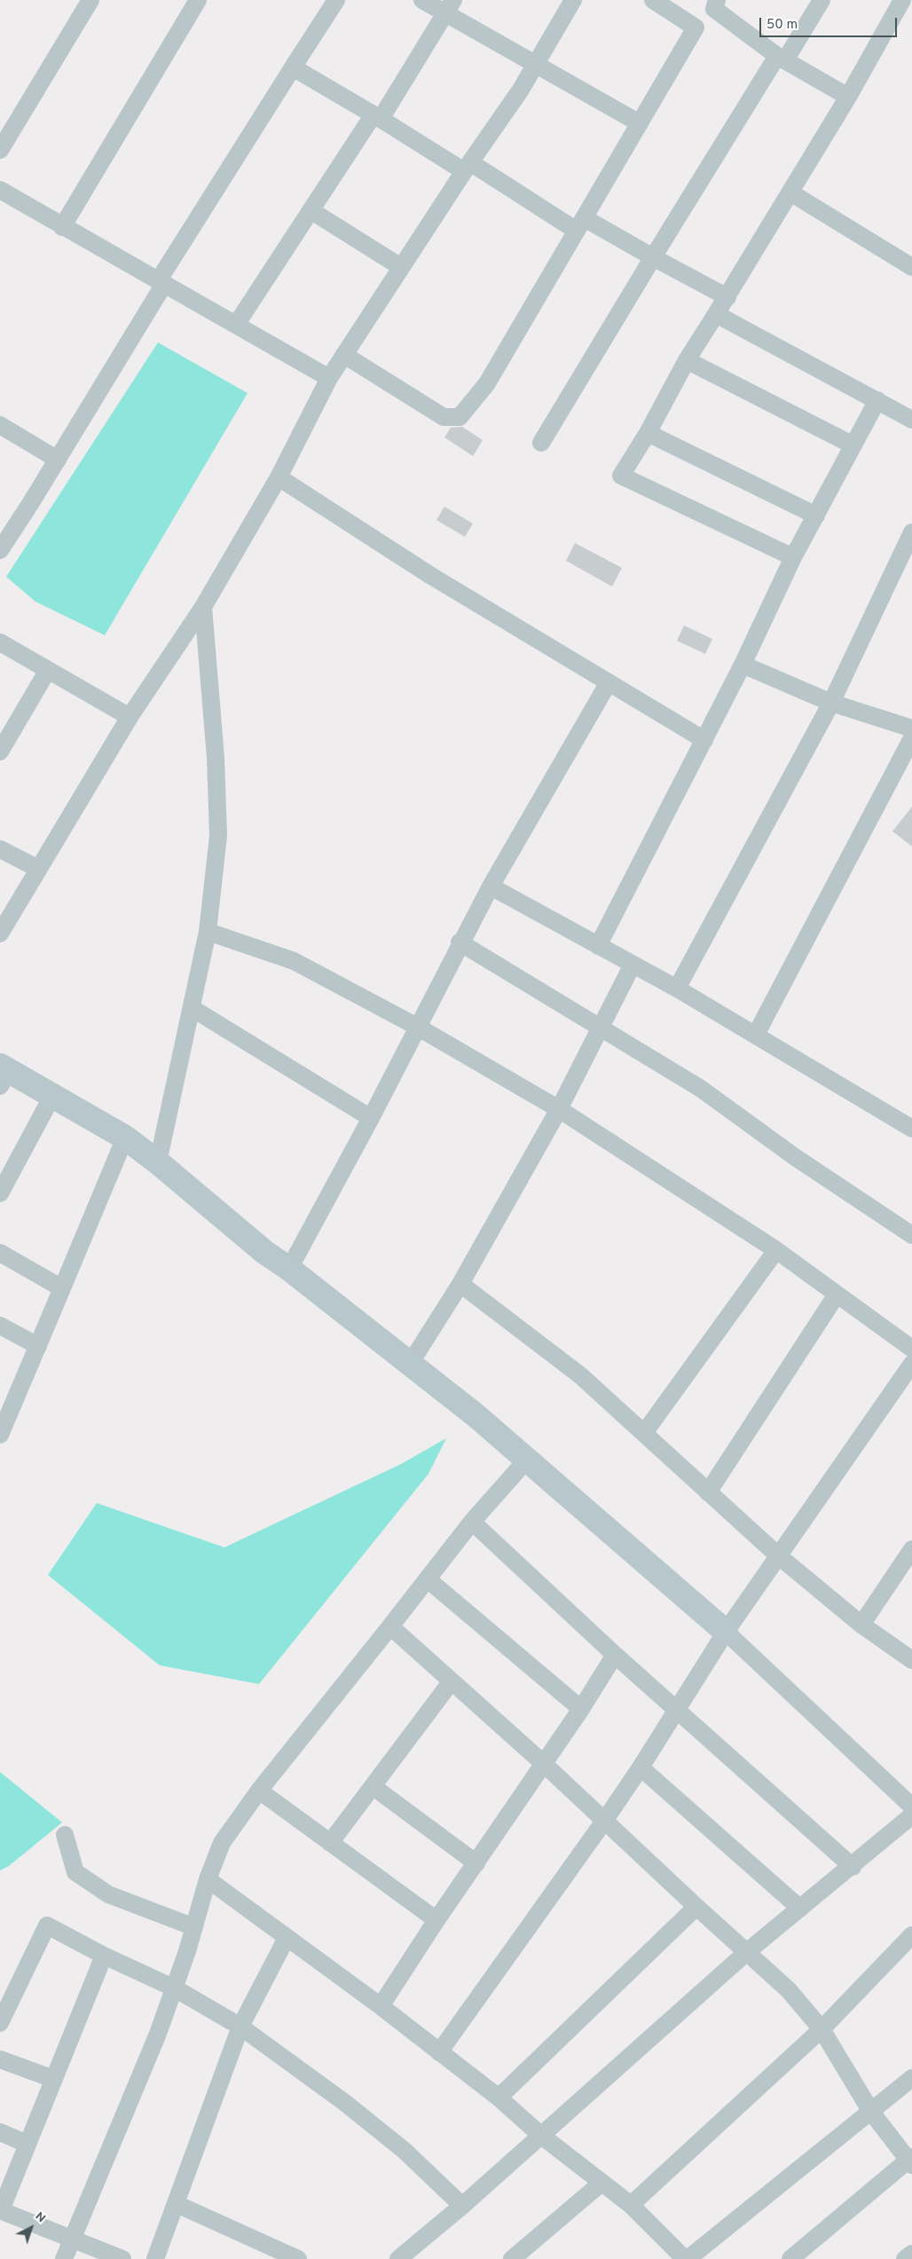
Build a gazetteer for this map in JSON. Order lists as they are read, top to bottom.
{
  "scale_bar": "50 m",
  "north": "top right"
}
